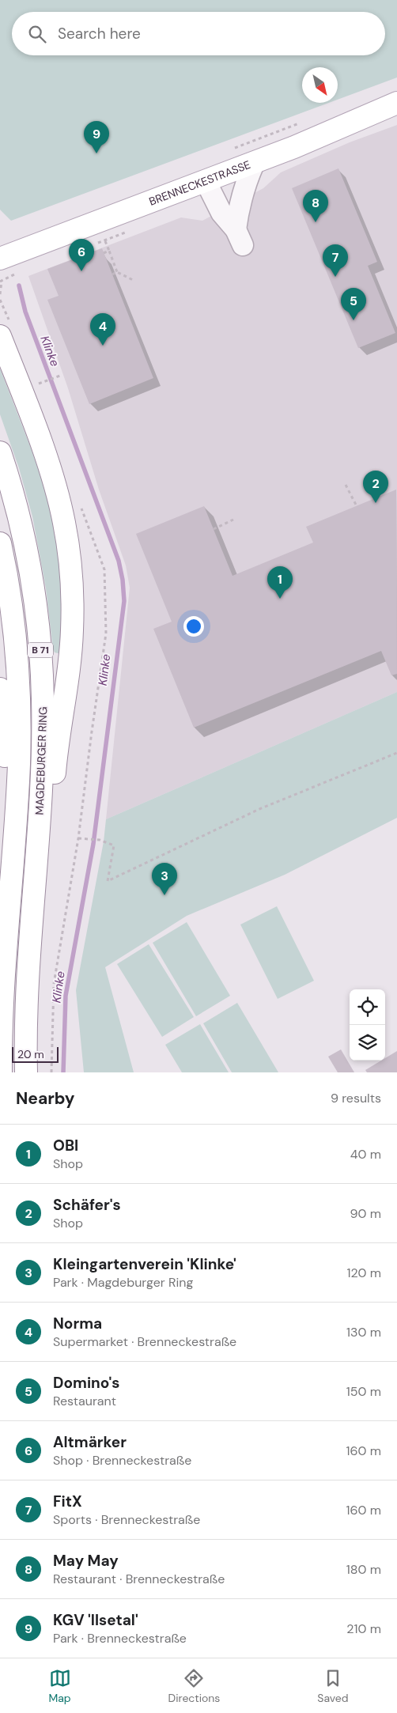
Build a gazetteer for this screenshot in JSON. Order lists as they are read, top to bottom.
{
  "streets": {
    "main road": ["BRENNECKESTRASSE", "B 71", "MAGDEBURGER RING"]
  },
  "water": ["Klinke"],
  "scale_bar": "20 m",
  "north": "bottom right",
  "page": {
    "search": "Search here",
    "pins": [
      "9",
      "8",
      "6",
      "7",
      "5",
      "4",
      "2",
      "1",
      "3"
    ],
    "scale": "20 m",
    "heading": ["Nearby", "9 results"],
    "list": [
      {
        "mark": "1",
        "name": "OBI",
        "note": "Shop",
        "value": "40 m"
      },
      {
        "mark": "2",
        "name": "Schäfer's",
        "note": "Shop",
        "value": "90 m"
      },
      {
        "mark": "3",
        "name": "Kleingartenverein 'Klinke'",
        "note": "Park · Magdeburger Ring",
        "value": "120 m"
      },
      {
        "mark": "4",
        "name": "Norma",
        "note": "Supermarket · Brenneckestraße",
        "value": "130 m"
      },
      {
        "mark": "5",
        "name": "Domino's",
        "note": "Restaurant",
        "value": "150 m"
      },
      {
        "mark": "6",
        "name": "Altmärker",
        "note": "Shop · Brenneckestraße",
        "value": "160 m"
      },
      {
        "mark": "7",
        "name": "FitX",
        "note": "Sports · Brenneckestraße",
        "value": "160 m"
      },
      {
        "mark": "8",
        "name": "May May",
        "note": "Restaurant · Brenneckestraße",
        "value": "180 m"
      },
      {
        "mark": "9",
        "name": "KGV 'Ilsetal'",
        "note": "Park · Brenneckestraße",
        "value": "210 m"
      }
    ],
    "nav": ["Map", "Directions", "Saved"]
  }
}
